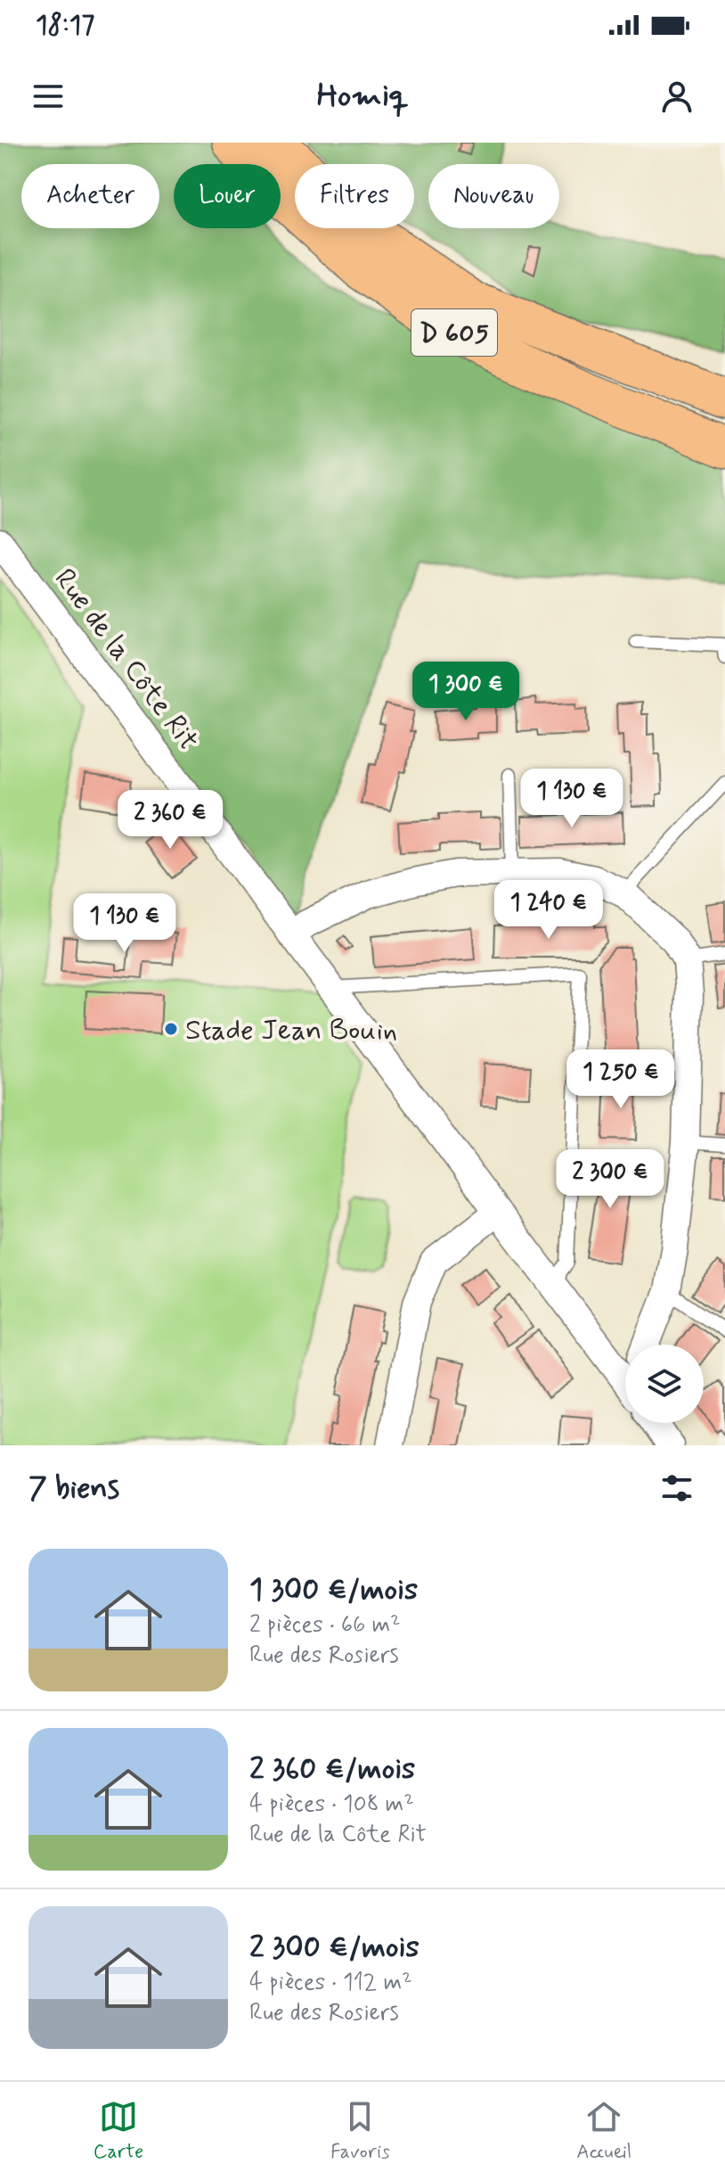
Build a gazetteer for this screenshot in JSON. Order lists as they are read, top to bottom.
{
  "streets": {
    "main road": ["D 605"],
    "street": ["Rue de la Côte Rit"]
  },
  "places": ["Stade Jean Bouin"],
  "page": {
    "status": "18:17",
    "header": "Homiq",
    "chip": [
      "Acheter",
      "Louer",
      "Filtres",
      "Nouveau"
    ],
    "price": [
      "1 300 €",
      "1 130 €",
      "2 360 €",
      "1 240 €",
      "1 130 €",
      "1 250 €",
      "2 300 €"
    ],
    "heading": "7 biens",
    "list": [
      {
        "name": "1 300 €/mois",
        "note": "2 pièces · 66 m² · Rue des Rosiers"
      },
      {
        "name": "2 360 €/mois",
        "note": "4 pièces · 108 m² · Rue de la Côte Rit"
      },
      {
        "name": "2 300 €/mois",
        "note": "4 pièces · 112 m² · Rue des Rosiers"
      }
    ],
    "tabs": ["Carte", "Favoris", "Accueil"]
  }
}
